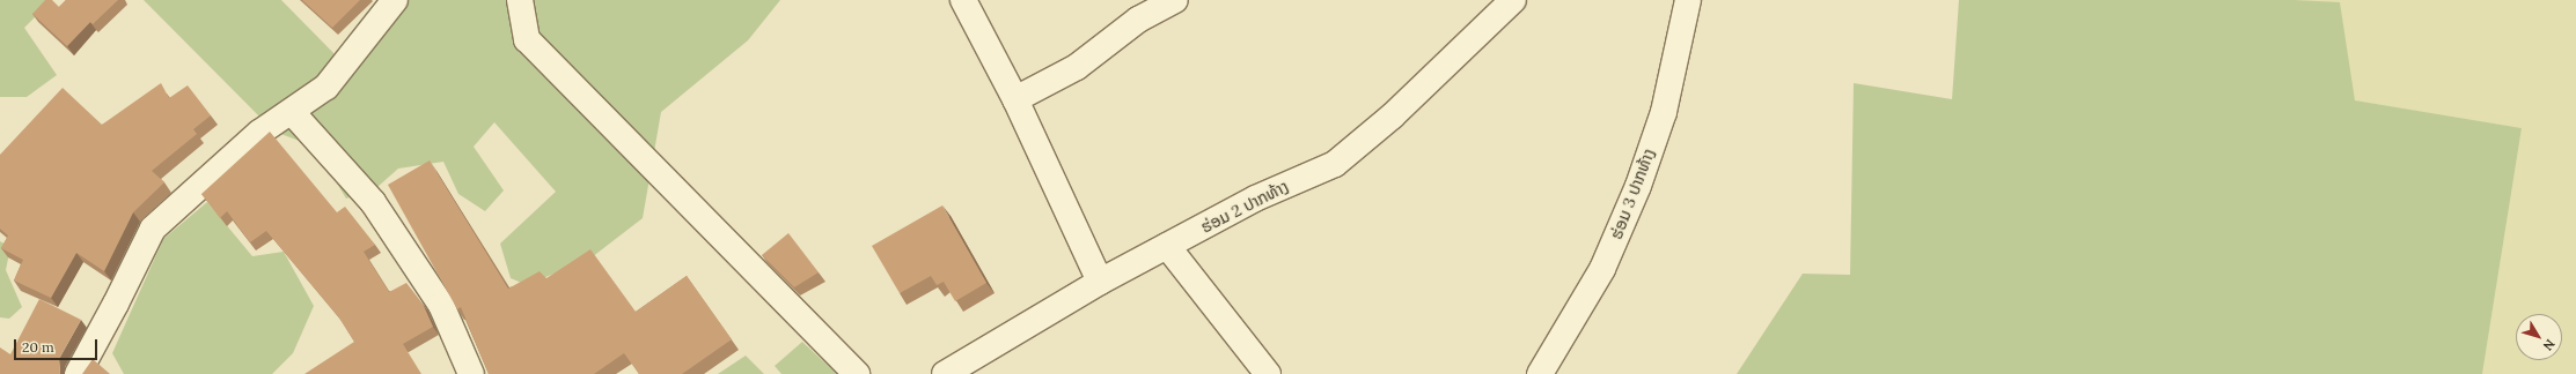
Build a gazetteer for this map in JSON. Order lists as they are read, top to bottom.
{
  "streets": {
    "street": ["ຮ່ອມ 3 ປາກທ້າງ", "ຮ່ອມ 2 ປາກທ້າງ"]
  },
  "scale_bar": "20 m",
  "north": "bottom right"
}
